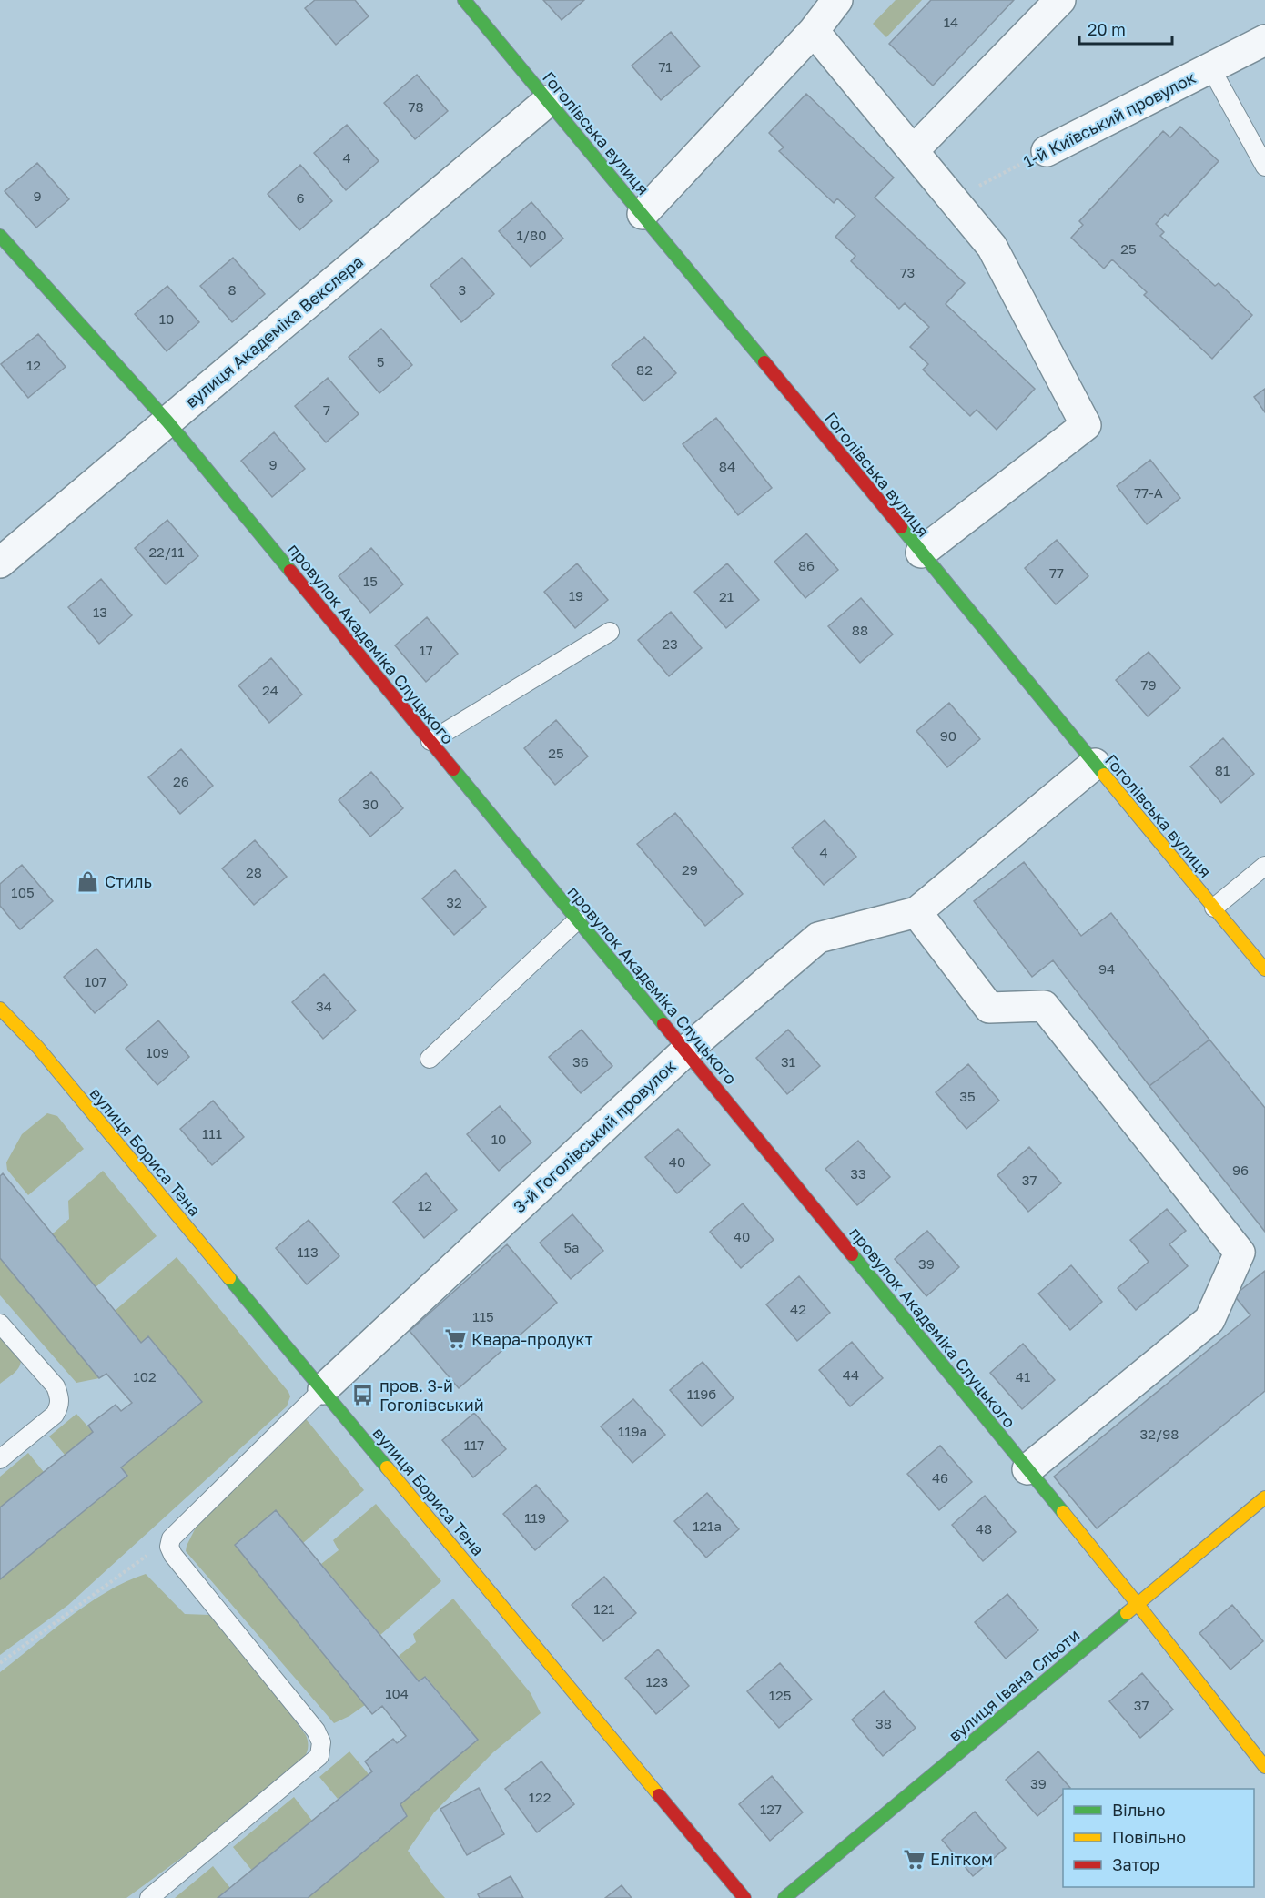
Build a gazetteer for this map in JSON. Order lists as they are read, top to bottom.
{
  "streets": {
    "street": [
      "1-й Київський провулок",
      "Гоголівська вулиця",
      "вулиця Академіка Векслера",
      "провулок Академіка Слуцького",
      "3-й Гоголівський провулок",
      "вулиця Бориса Тена",
      "вулиця Івана Сльоти"
    ]
  },
  "crossings": [
    ["Гоголівська вулиця", "вулиця Академіка Векслера"],
    ["Гоголівська вулиця", "3-й Гоголівський провулок"],
    ["вулиця Академіка Векслера", "провулок Академіка Слуцького"],
    ["провулок Академіка Слуцького", "3-й Гоголівський провулок"],
    ["провулок Академіка Слуцького", "вулиця Івана Сльоти"],
    ["3-й Гоголівський провулок", "вулиця Бориса Тена"]
  ],
  "places": {
    "shop": ["Стиль"],
    "supermarket": ["Квара-продукт", "Елітком"],
    "bus stop": ["пров. 3-й Гоголівський"]
  },
  "house_numbers": [
    "14",
    "71",
    "78",
    "4",
    "9",
    "6",
    "1/80",
    "25",
    "73",
    "8",
    "3",
    "10",
    "5",
    "12",
    "82",
    "7",
    "9",
    "84",
    "77-А",
    "22/11",
    "86",
    "77",
    "15",
    "19",
    "21",
    "13",
    "88",
    "23",
    "17",
    "79",
    "24",
    "90",
    "25",
    "81",
    "26",
    "30",
    "4",
    "29",
    "28",
    "105",
    "32",
    "94",
    "107",
    "34",
    "109",
    "36",
    "31",
    "35",
    "111",
    "10",
    "40",
    "96",
    "33",
    "37",
    "12",
    "40",
    "5а",
    "113",
    "39",
    "42",
    "115",
    "44",
    "102",
    "41",
    "119б",
    "119а",
    "32/98",
    "117",
    "46",
    "119",
    "121а",
    "48",
    "121",
    "123",
    "104",
    "125",
    "37",
    "38",
    "39",
    "122",
    "127"
  ],
  "legend": ["Вільно", "Повільно", "Затор"],
  "scale_bar": "20 m"
}
